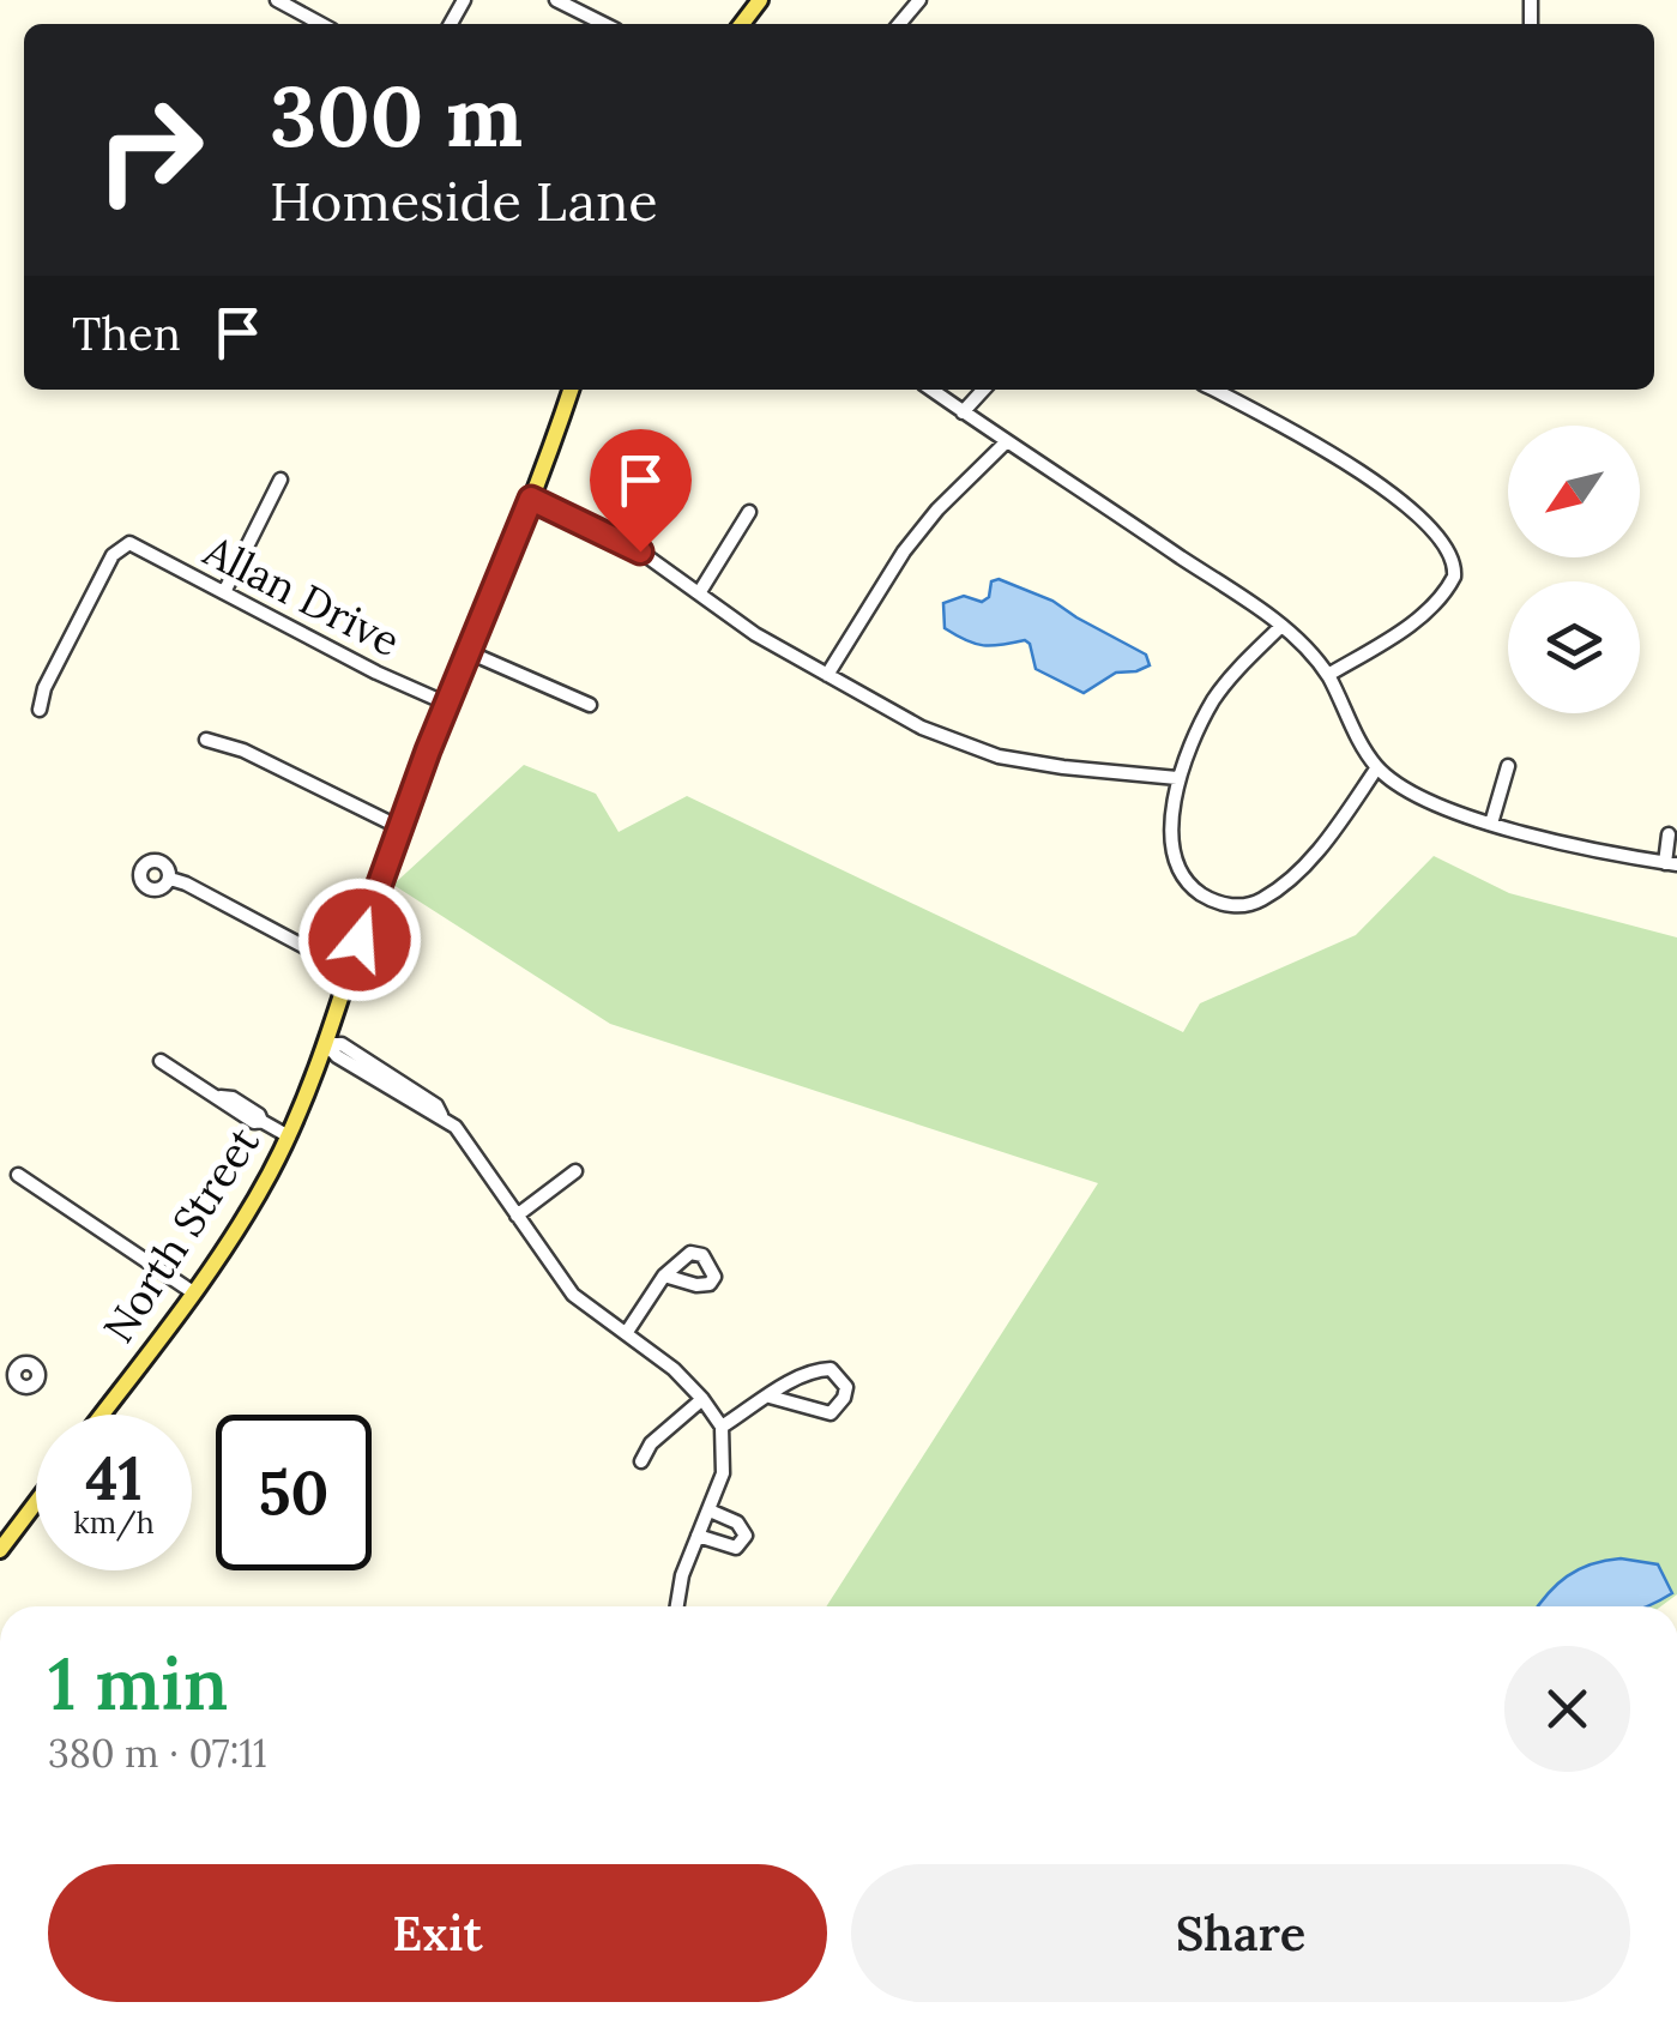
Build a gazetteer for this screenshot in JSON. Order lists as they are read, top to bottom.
{
  "streets": {
    "main road": ["North Street"],
    "street": ["Allan Drive"]
  },
  "crossings": [
    ["Allan Drive", "North Street"]
  ],
  "north": "bottom left",
  "page": {
    "turn": ["300 m", "Homeside Lane"],
    "then": "Then",
    "speed": "41 km/h",
    "limit": "50",
    "heading": ["1 min", "380 m · 07:11"],
    "buttons": ["Exit", "Share"]
  }
}
